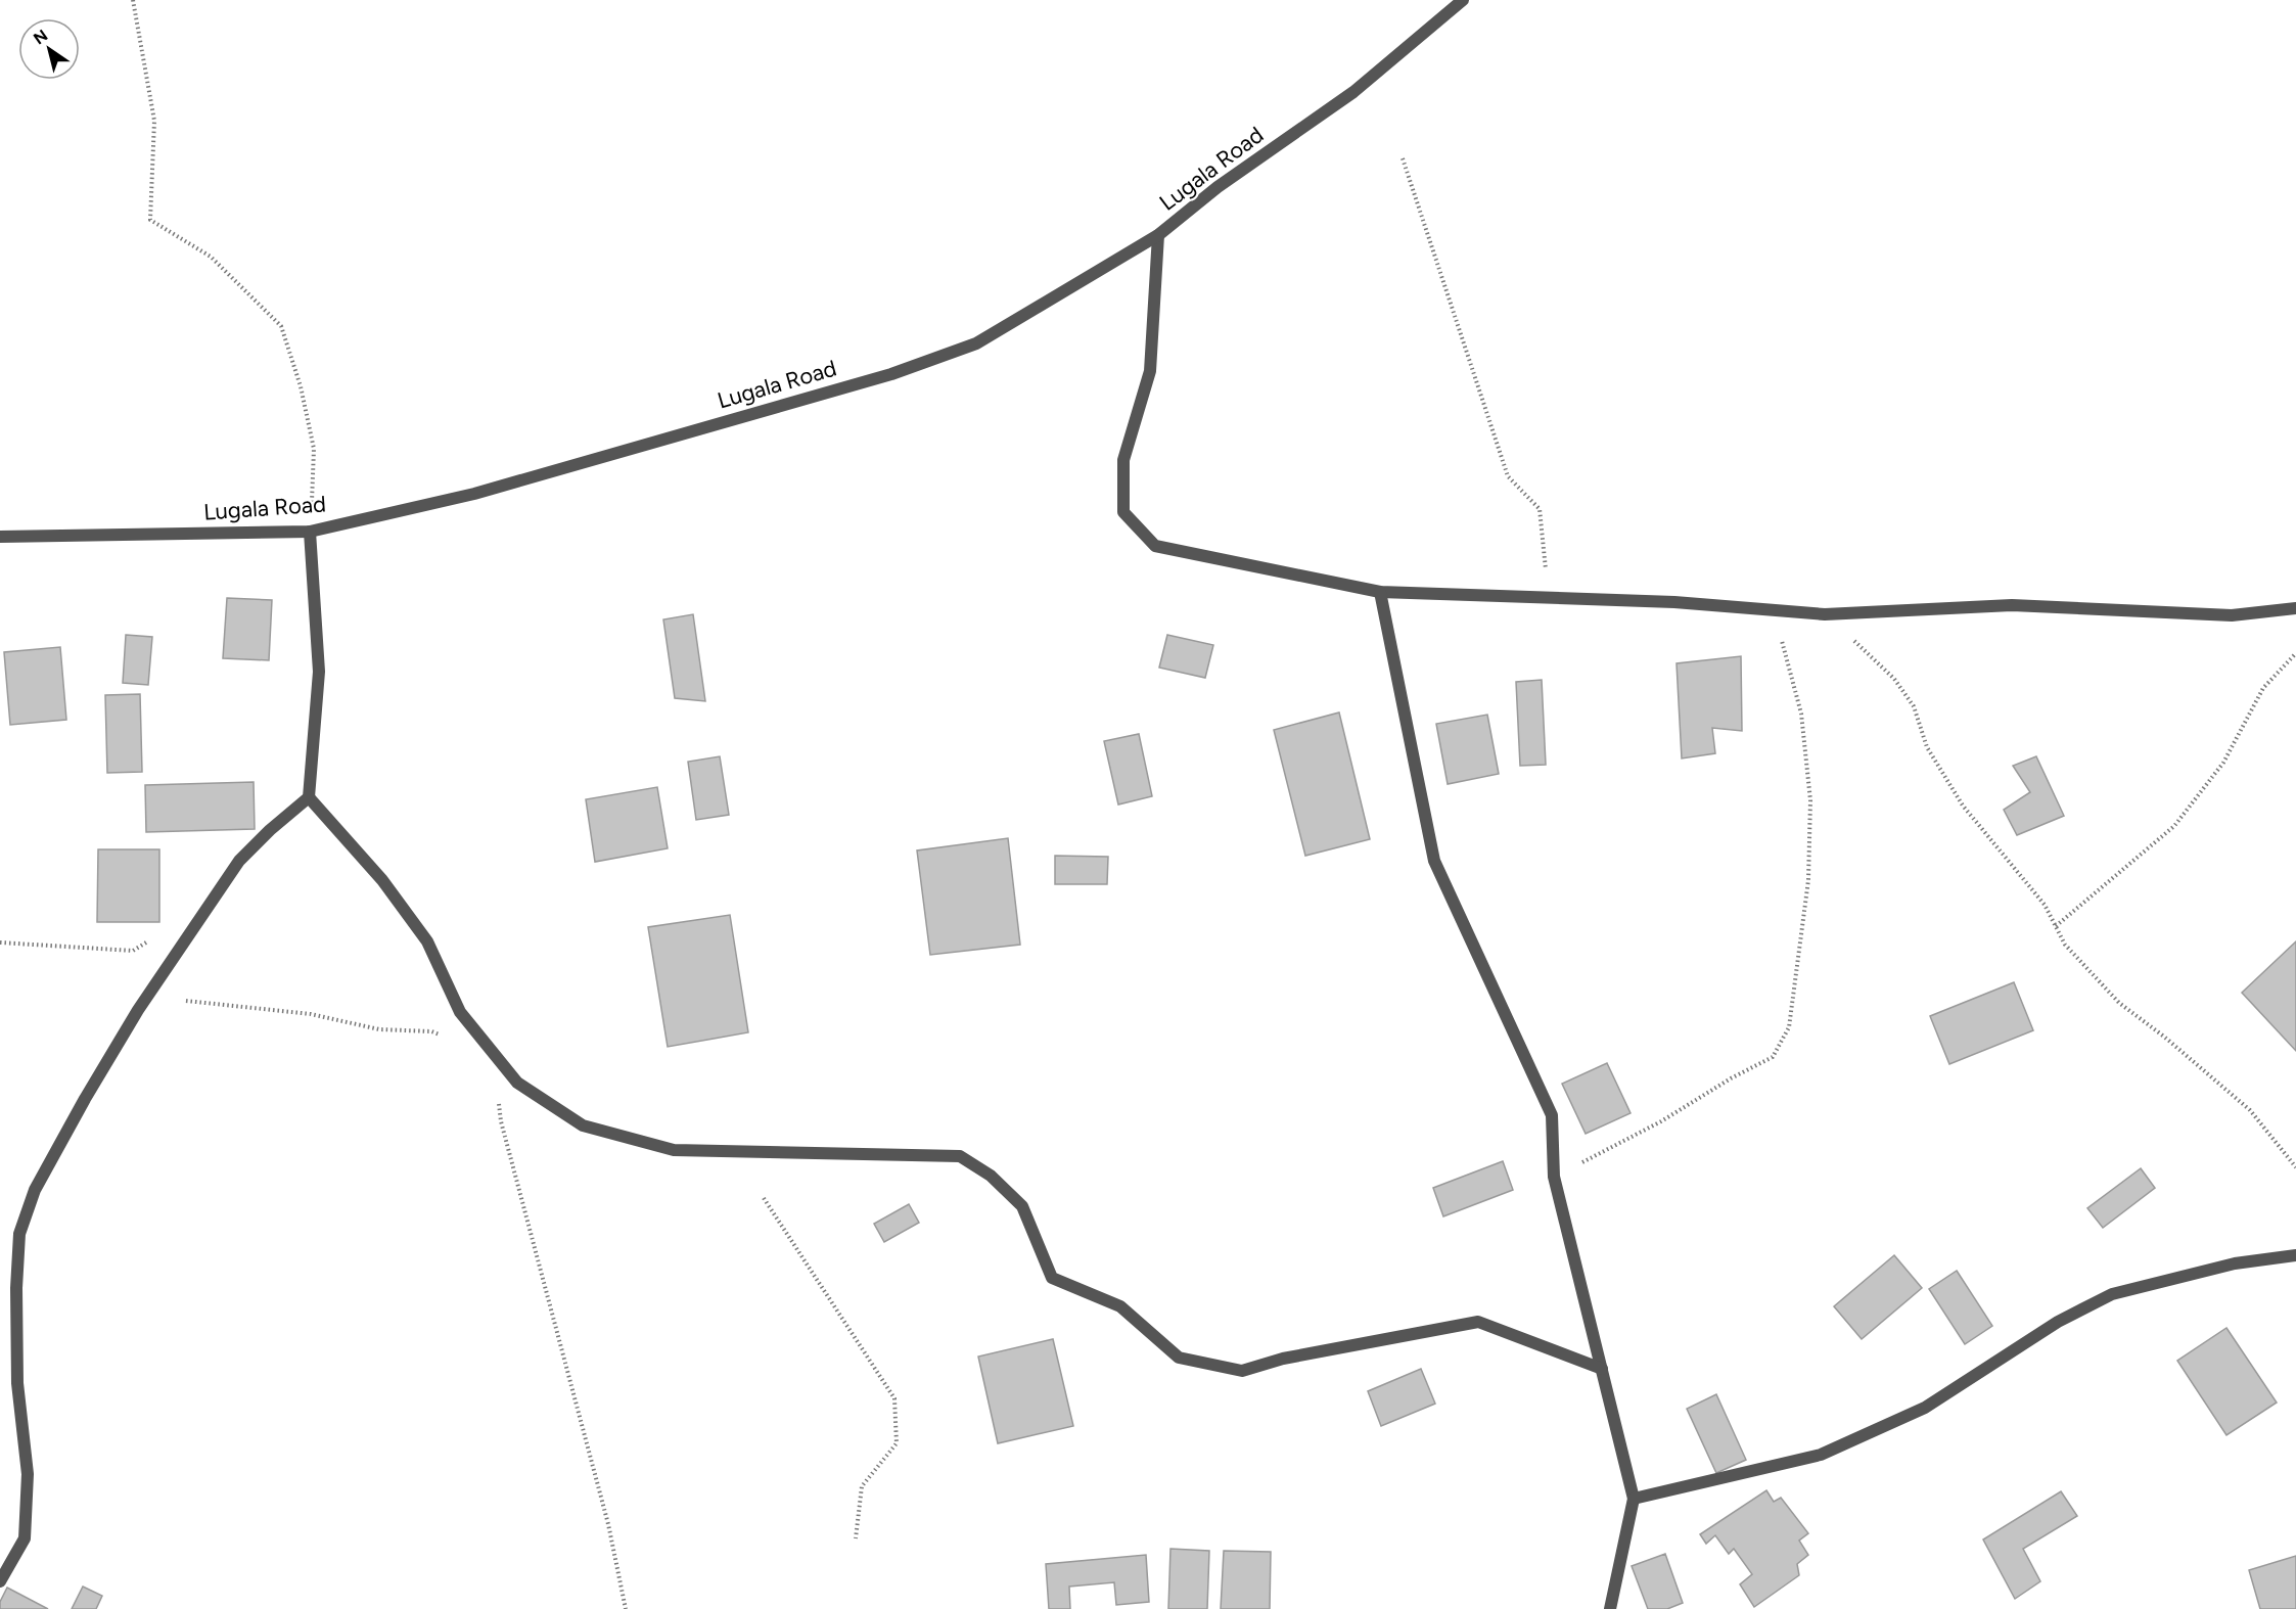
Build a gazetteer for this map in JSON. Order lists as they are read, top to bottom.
{
  "streets": {
    "street": ["Lugala Road"]
  },
  "north": "top left"
}
